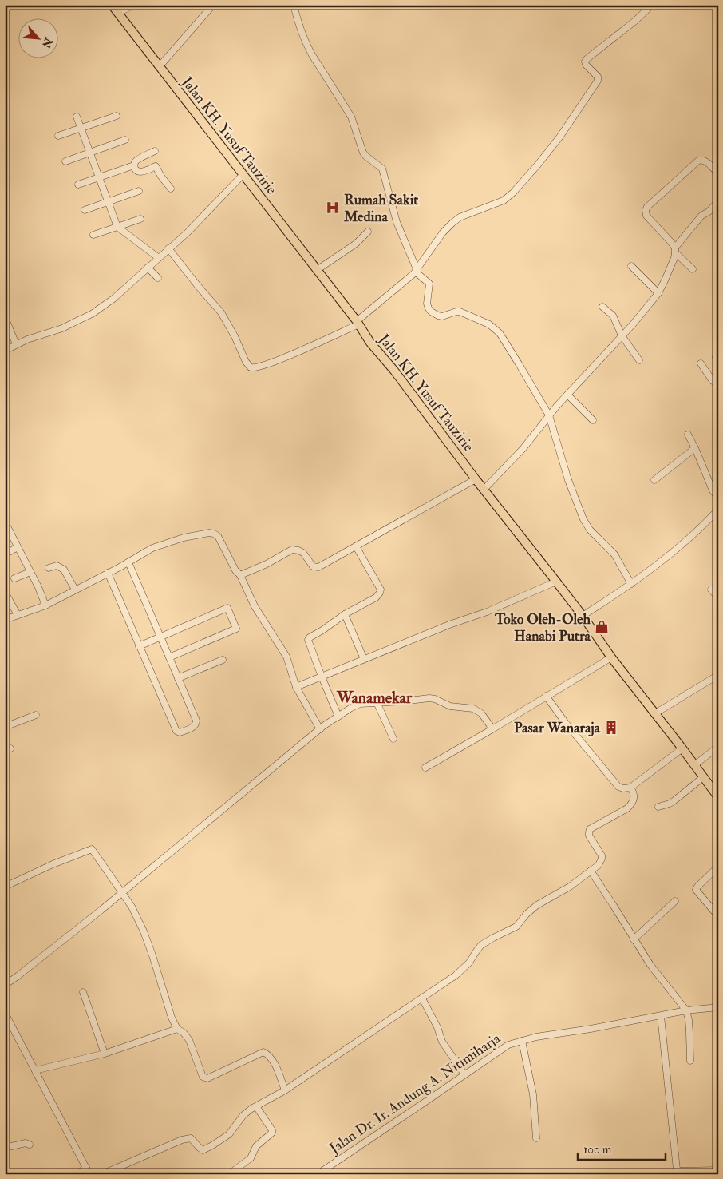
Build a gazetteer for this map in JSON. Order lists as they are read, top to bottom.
{
  "streets": {
    "main road": ["Jalan KH. Yusuf Tauzirie"],
    "street": ["Jalan Dr. Ir. Andung A. Nitimiharja"]
  },
  "districts": ["Wanamekar"],
  "places": {
    "hospital": ["Rumah Sakit Medina"],
    "shop": ["Toko Oleh-Oleh Hanabi Putra"],
    "building": ["Pasar Wanaraja"]
  },
  "scale_bar": "100 m",
  "north": "bottom right"
}
